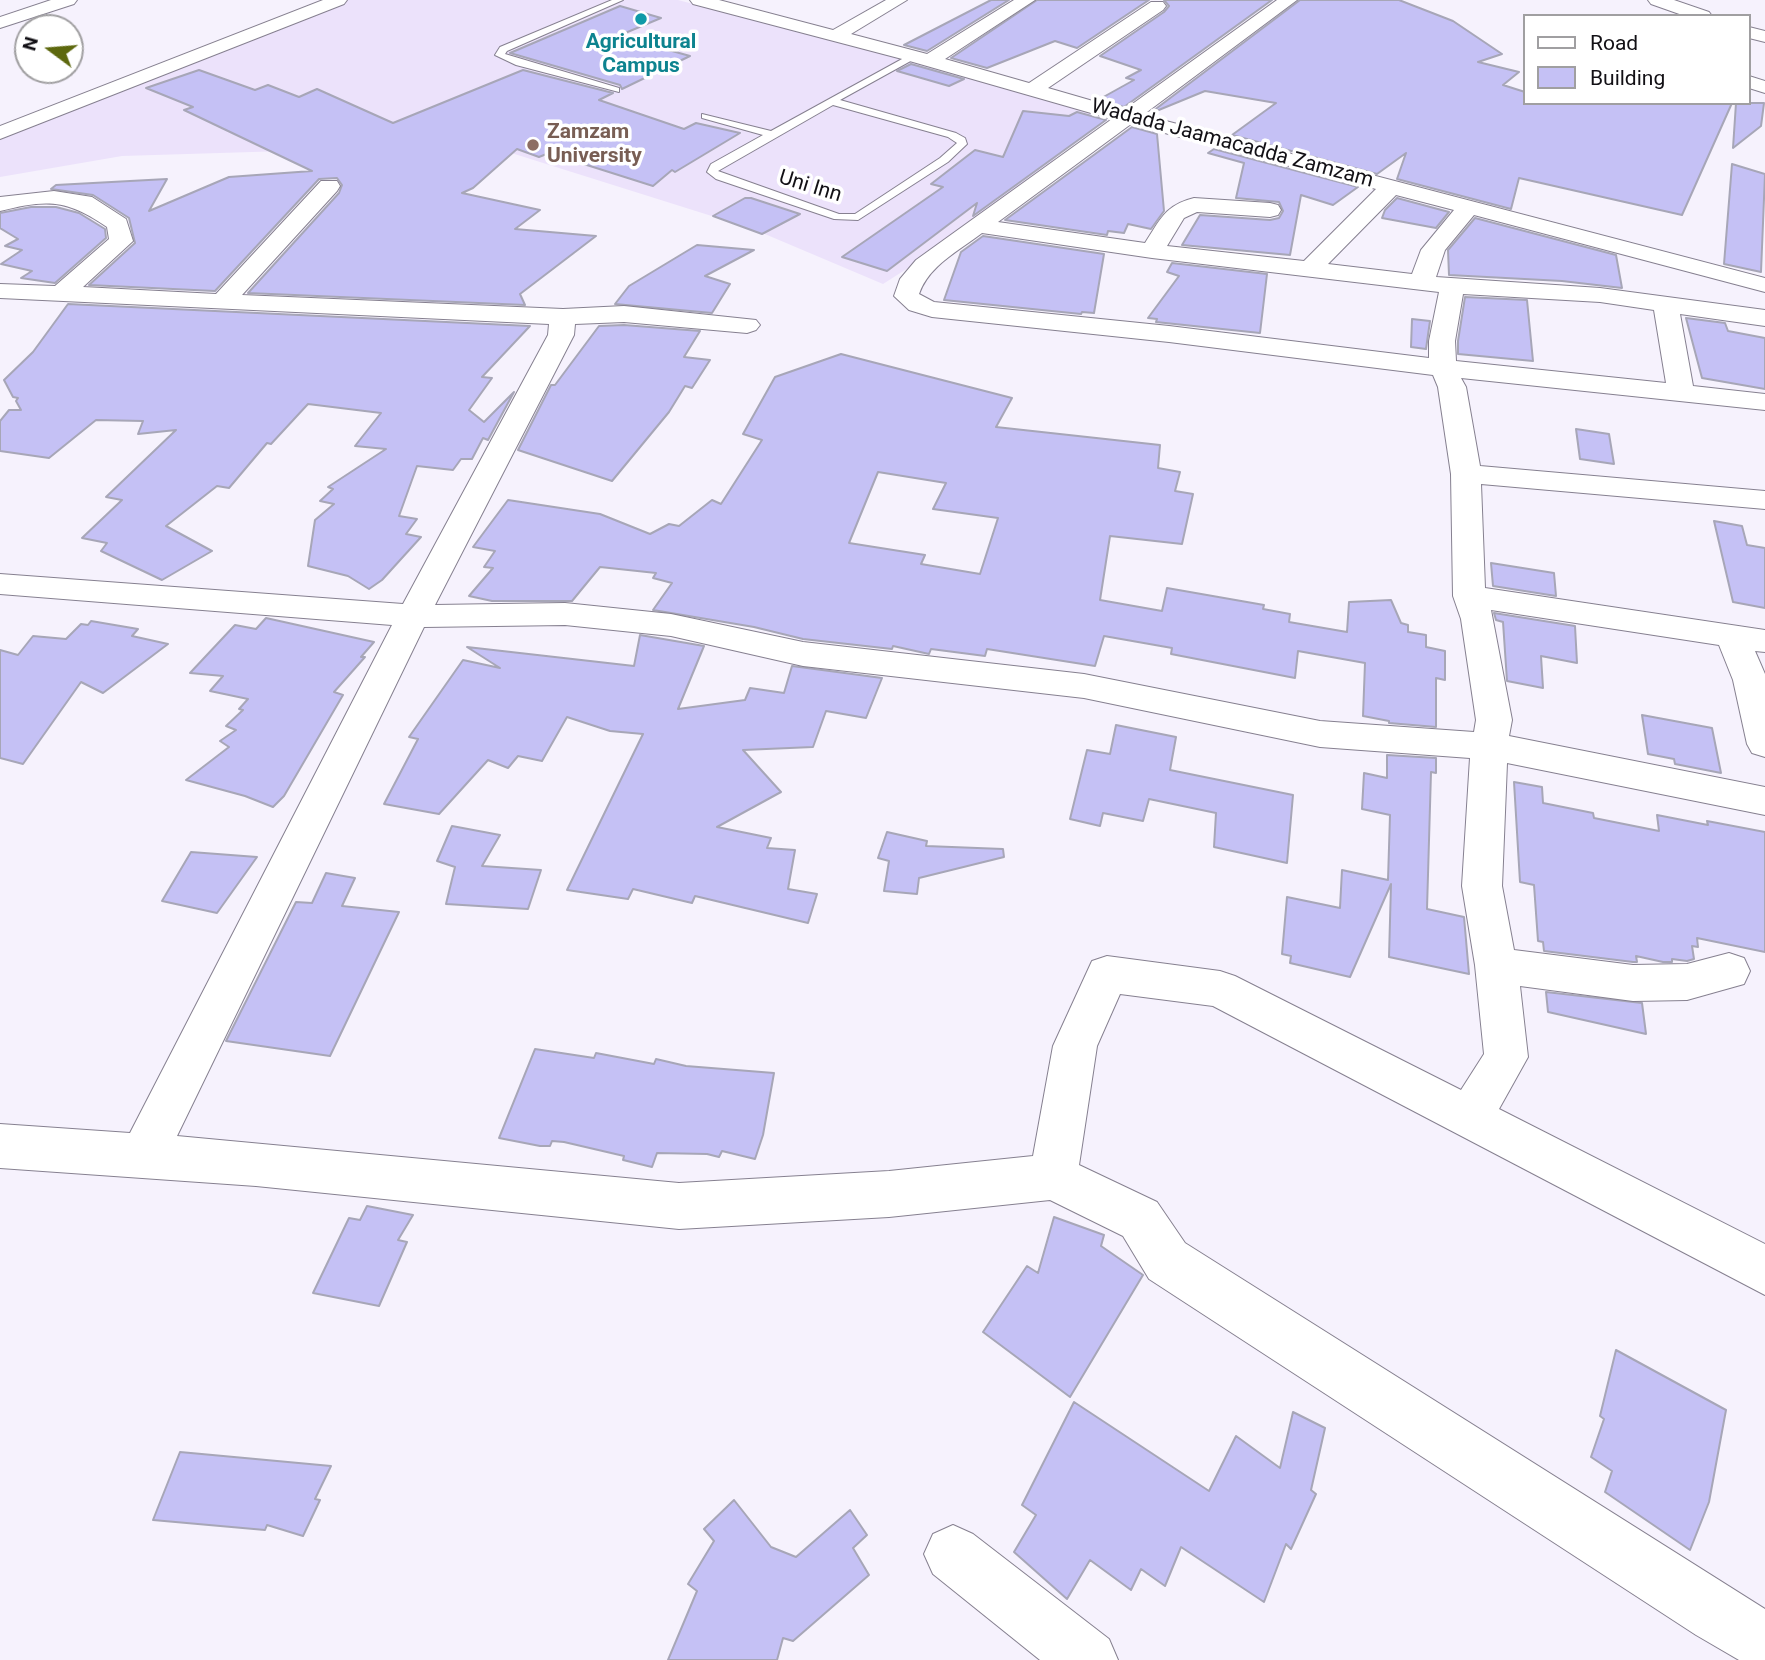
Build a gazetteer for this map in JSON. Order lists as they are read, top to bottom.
{
  "streets": {
    "street": ["Wadada Jaamacadda Zamzam"],
    "lane": ["Uni Inn"]
  },
  "crossings": [
    ["Wadada Jaamacadda Zamzam", "Uni Inn"]
  ],
  "places": ["Agricultural Campus", "Zamzam University"],
  "legend": ["Road", "Building"],
  "north": "left"
}
